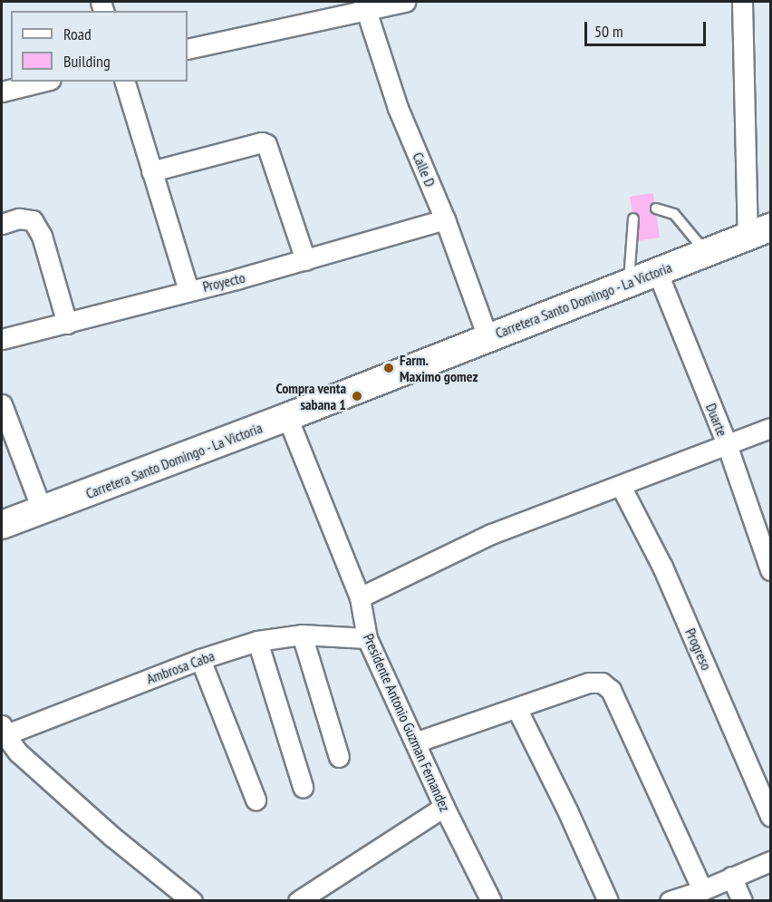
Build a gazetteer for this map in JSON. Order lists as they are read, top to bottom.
{
  "streets": {
    "main road": ["Carretera Santo Domingo - La Victoria"],
    "street": [
      "Calle D",
      "Proyecto",
      "Duarte",
      "Progreso",
      "Ambrosa Caba",
      "Presidente Antonio Guzman Fernandez"
    ]
  },
  "crossings": [
    ["Calle D", "Proyecto"],
    ["Calle D", "Carretera Santo Domingo - La Victoria"],
    ["Carretera Santo Domingo - La Victoria", "Duarte"],
    ["Carretera Santo Domingo - La Victoria", "Presidente Antonio Guzman Fernandez"],
    ["Ambrosa Caba", "Presidente Antonio Guzman Fernandez"]
  ],
  "places": ["Farm. Maximo gomez", "Compra venta sabana 1"],
  "legend": ["Road", "Building"],
  "scale_bar": "50 m"
}
